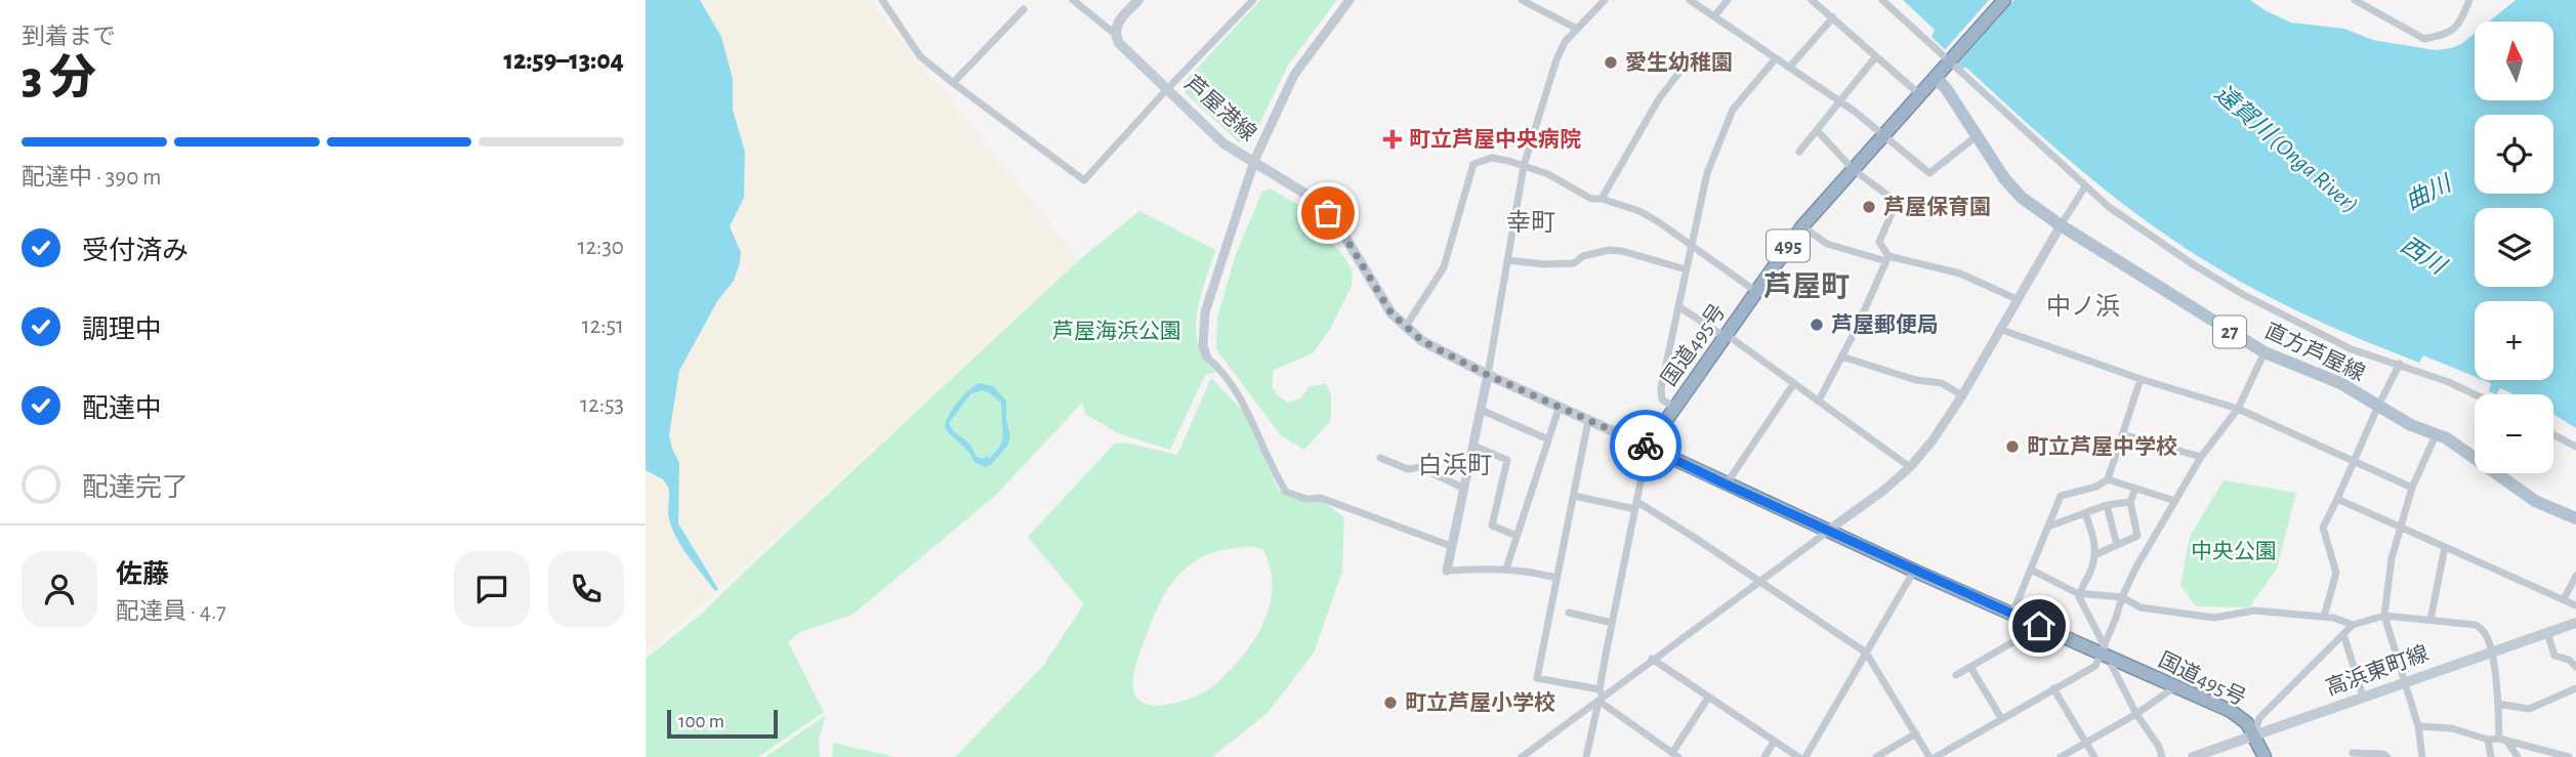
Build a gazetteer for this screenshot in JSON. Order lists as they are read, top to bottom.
{
  "streets": {
    "highway": ["495", "国道495号"],
    "main road": [
      "芦屋港線",
      "27",
      "直方芦屋線",
      "高浜東町線"
    ]
  },
  "crossings": [
    ["芦屋港線", "国道495号"],
    ["国道495号", "直方芦屋線"],
    ["国道495号", "高浜東町線"]
  ],
  "districts": [
    "幸町",
    "芦屋町",
    "中ノ浜",
    "白浜町"
  ],
  "water": ["遠賀川 (Onga River)", "曲川", "西川"],
  "parks": ["芦屋海浜公園", "中央公園"],
  "places": {
    "other": [
      "愛生幼稚園",
      "芦屋保育園",
      "芦屋郵便局",
      "町立芦屋中学校",
      "町立芦屋小学校"
    ],
    "health": ["町立芦屋中央病院"]
  },
  "scale_bar": "100 m",
  "north": "top",
  "page": {
    "heading": ["3 分", "到着まで", "12:59–13:04"],
    "panel": ["佐藤", "配達員 · 4.7"],
    "map_buttons": ["+", "−"],
    "bar": "配達中 · 390 m",
    "list": [
      ["受付済み", "12:30"],
      ["調理中", "12:51"],
      ["配達中", "12:53"],
      "配達完了"
    ],
    "scale": "100 m"
  }
}
